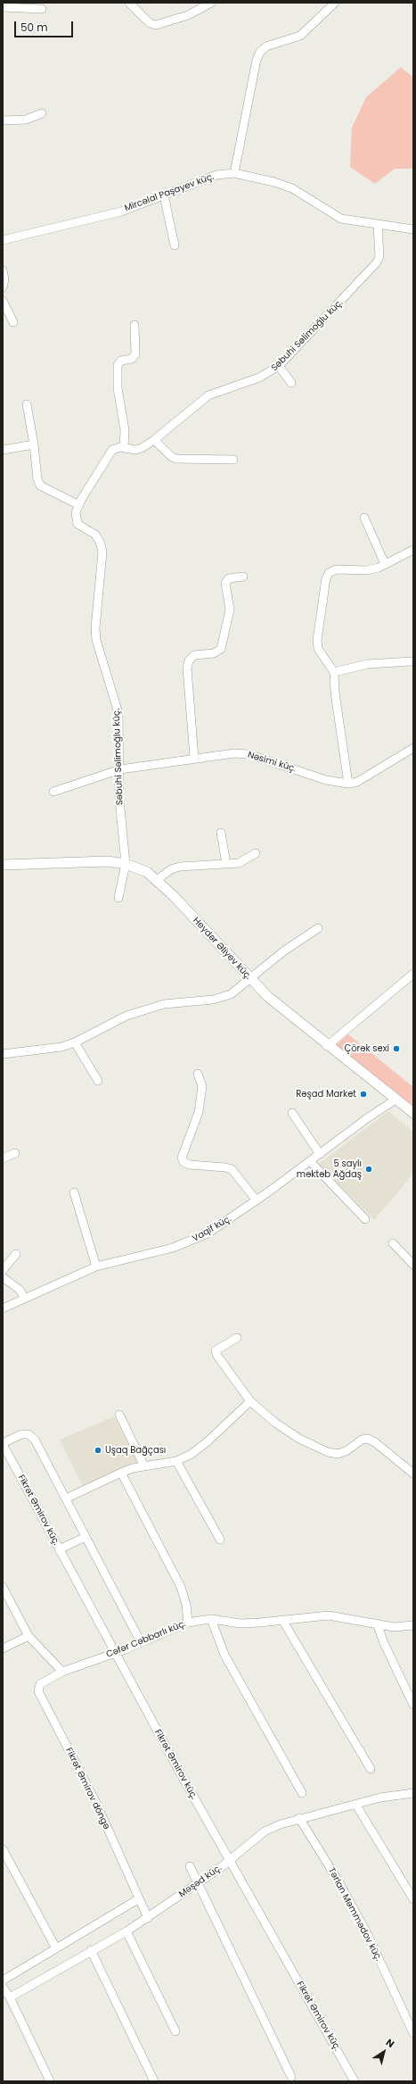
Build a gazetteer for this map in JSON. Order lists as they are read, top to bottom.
{
  "streets": {
    "main road": ["Heydər Əliyev küç."],
    "street": [
      "Mircəlal Paşayev küç.",
      "Səbuhi Səlimoğlu küç.",
      "Nəsimi küç.",
      "Vaqif küç.",
      "Fikrət Əmirov küç.",
      "Cəfər Cəbbarlı küç.",
      "Fikrət Əmirov döngə",
      "Məşəd küç.",
      "Tərlan Məmmədov küç."
    ]
  },
  "crossings": [
    ["Mircəlal Paşayev küç.", "Səbuhi Səlimoğlu küç."],
    ["Səbuhi Səlimoğlu küç.", "Nəsimi küç."],
    ["Səbuhi Səlimoğlu küç.", "Heydər Əliyev küç."],
    ["Heydər Əliyev küç.", "Vaqif küç."],
    ["Fikrət Əmirov küç.", "Cəfər Cəbbarlı küç."],
    ["Fikrət Əmirov küç.", "Məşəd küç."],
    ["Cəfər Cəbbarlı küç.", "Fikrət Əmirov döngə"],
    ["Fikrət Əmirov döngə", "Məşəd küç."],
    ["Məşəd küç.", "Tərlan Məmmədov küç."]
  ],
  "places": [
    "Çörək sexi",
    "Rəşad Market",
    "5 saylı məktəb Ağdaş",
    "Uşaq Bağçası"
  ],
  "scale_bar": "50 m",
  "north": "top right"
}
